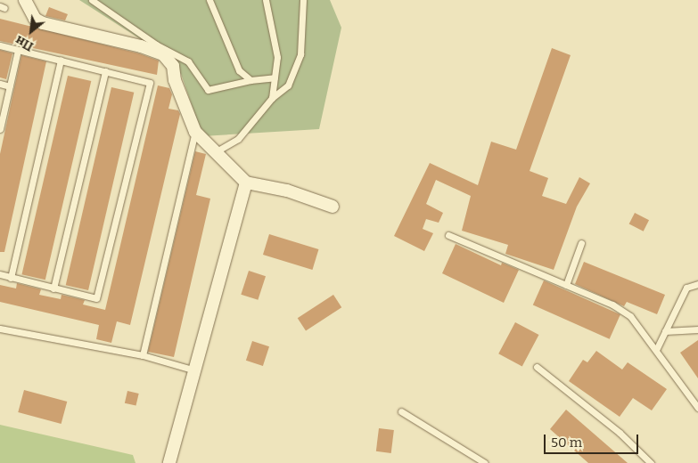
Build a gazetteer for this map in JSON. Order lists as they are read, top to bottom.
{
  "scale_bar": "50 m",
  "north": "bottom left"
}
